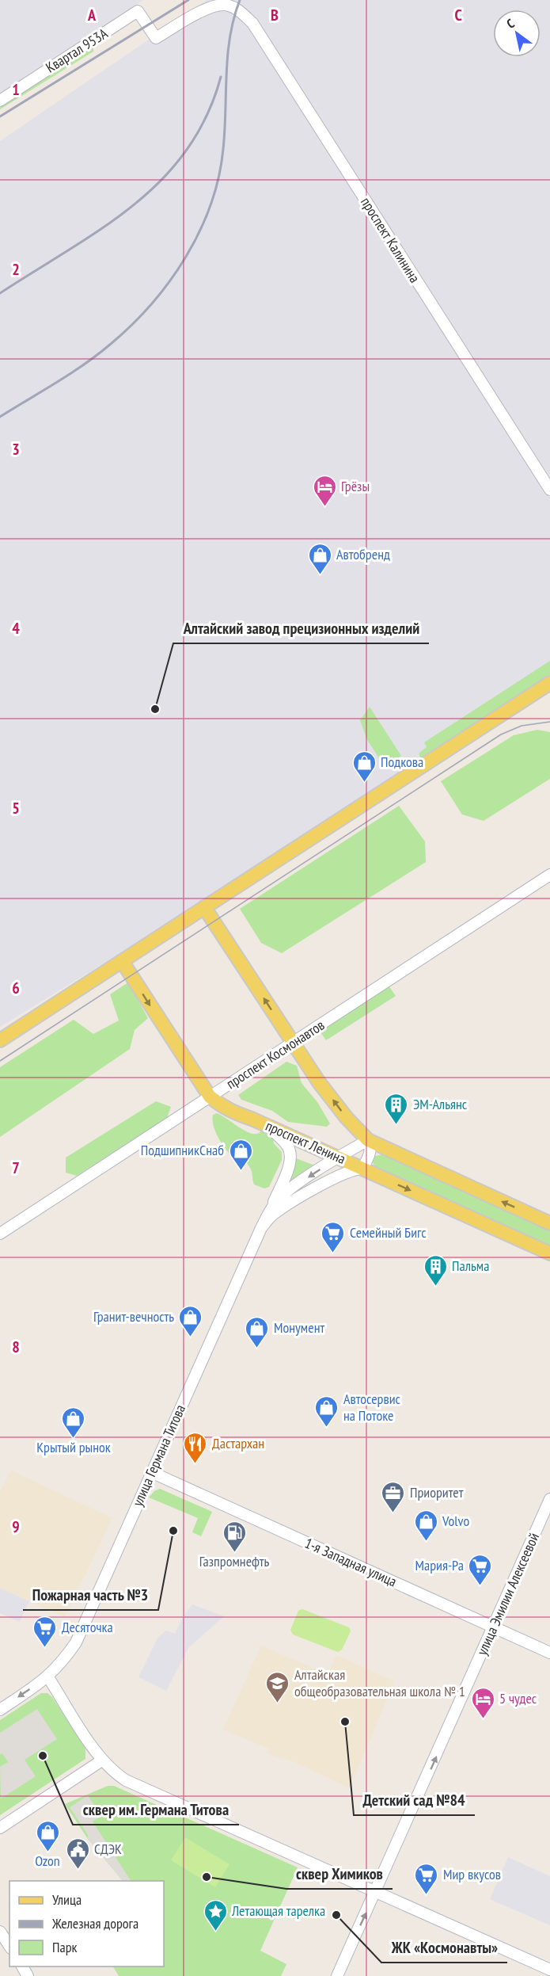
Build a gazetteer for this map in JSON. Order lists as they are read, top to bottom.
{
  "streets": {
    "main road": ["проспект Ленина"],
    "street": [
      "Квартал 953А",
      "проспект Калинина",
      "проспект Космонавтов",
      "улица Германа Титова",
      "1-я Западная улица",
      "улица Эмилии Алексеевой"
    ]
  },
  "crossings": [
    ["Квартал 953А", "проспект Калинина"],
    ["проспект Космонавтов", "проспект Ленина"],
    ["улица Германа Титова", "1-я Западная улица"],
    ["1-я Западная улица", "улица Эмилии Алексеевой"]
  ],
  "one_way": ["улица Эмилии Алексеевой"],
  "places": {
    "hotel": ["Грёзы", "5 чудес"],
    "shop": [
      "Автобренд",
      "Подкова",
      "ПодшипникСнаб",
      "Гранит-вечность",
      "Монумент",
      "Автосервис на Потоке",
      "Крытый рынок",
      "Volvo",
      "Ozon"
    ],
    "other": [
      "Алтайский завод прецизионных изделий",
      "Пожарная часть №3",
      "Детский сад №84",
      "сквер им. Германа Титова",
      "сквер Химиков",
      "ЖК «Космонавты»"
    ],
    "building": ["ЭМ-Альянс", "Пальма"],
    "supermarket": [
      "Семейный Бигс",
      "Мария-Ра",
      "Десяточка",
      "Мир вкусов"
    ],
    "restaurant": ["Дастархан"],
    "office": ["Приоритет"],
    "fuel station": ["Газпромнефть"],
    "school or university": ["Алтайская общеобразовательная школа № 1"],
    "public building": ["СДЭК"],
    "place": ["Летающая тарелка"]
  },
  "legend": ["Улица", "Железная дорога", "Парк"],
  "north": "top left",
  "grid": {
    "columns": ["A", "B", "C"],
    "rows": [
      "1",
      "2",
      "3",
      "4",
      "5",
      "6",
      "7",
      "8",
      "9"
    ]
  }
}
